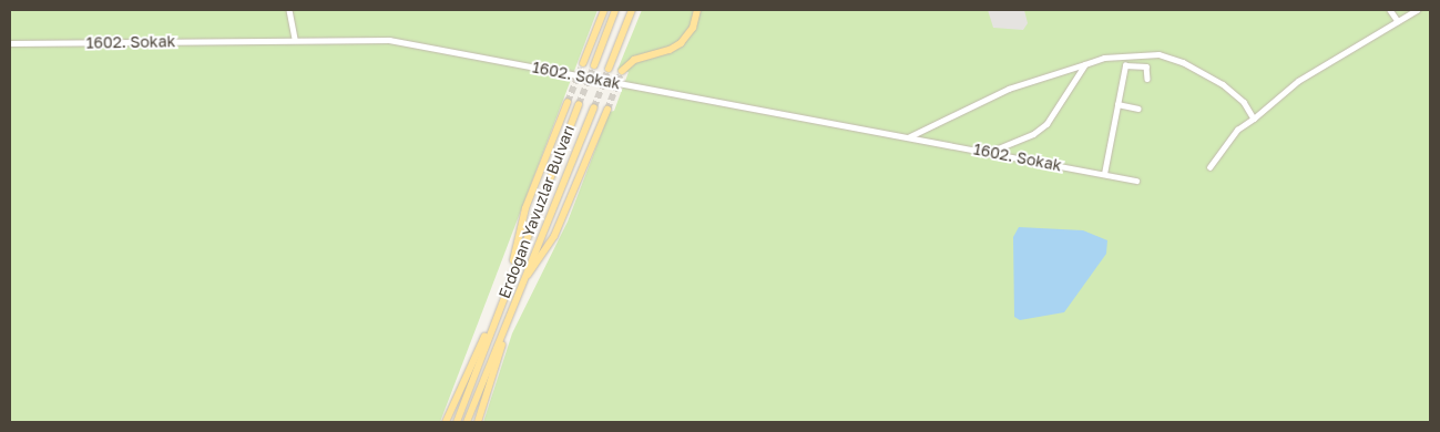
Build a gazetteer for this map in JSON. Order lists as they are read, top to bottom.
{
  "streets": {
    "main road": ["Erdoğan Yavuzlar Bulvarı"],
    "street": ["1602. Sokak"]
  }
}
